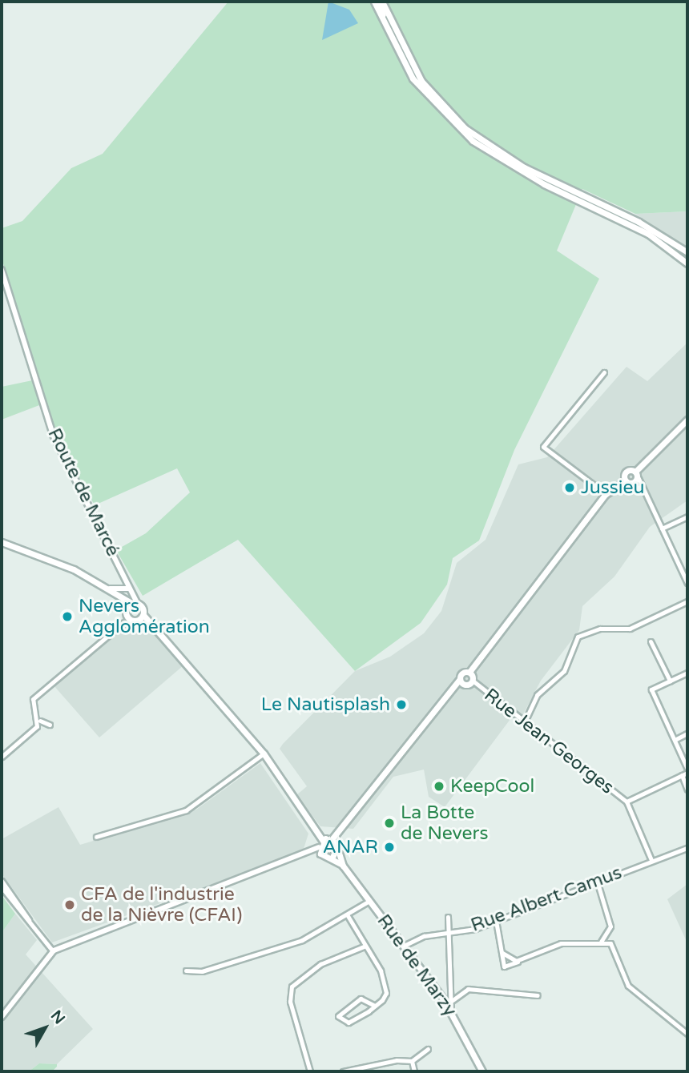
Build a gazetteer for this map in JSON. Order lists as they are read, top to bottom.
{
  "streets": {
    "main road": ["Rue de Marzy"],
    "street": ["Route de Marcé", "Rue Jean Georges", "Rue Albert Camus"]
  },
  "crossings": [
    ["Rue Albert Camus", "Rue de Marzy"]
  ],
  "places": [
    "Jussieu",
    "Nevers Agglomération",
    "Le Nautisplash",
    "KeepCool",
    "La Botte de Nevers",
    "ANAR",
    "CFA de l'industrie de la Nièvre (CFAI)"
  ],
  "north": "top right"
}
